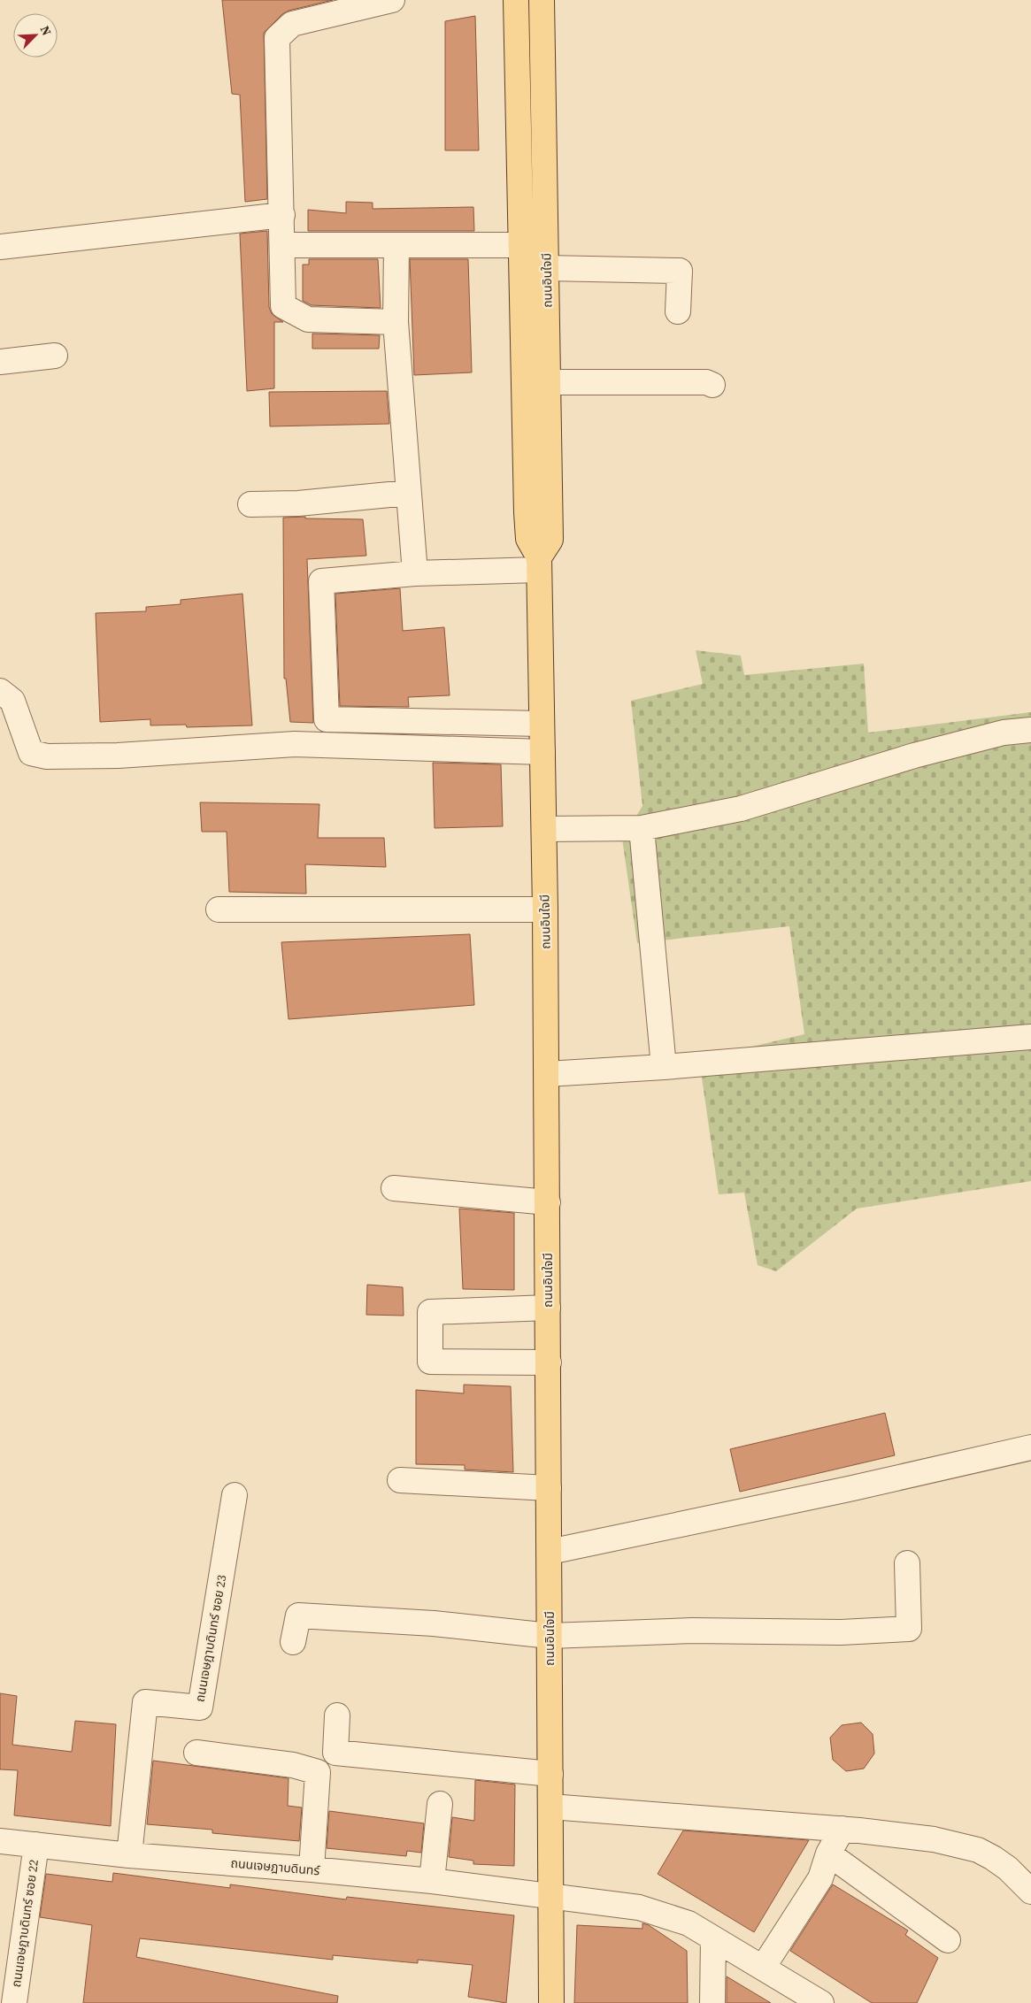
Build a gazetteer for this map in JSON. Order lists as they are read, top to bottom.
{
  "streets": {
    "main road": ["ถนนอินใจมี"],
    "street": ["ถนนเจษฎาบดินทร์ ซอย 23", "ถนนเจษฎาบดินทร์", "ถนนเจษฎาบดินทร์ ซอย 22"]
  },
  "crossings": [
    ["ถนนอินใจมี", "ถนนเจษฎาบดินทร์"],
    ["ถนนเจษฎาบดินทร์ ซอย 23", "ถนนเจษฎาบดินทร์"],
    ["ถนนเจษฎาบดินทร์", "ถนนเจษฎาบดินทร์ ซอย 22"]
  ],
  "north": "top right"
}
